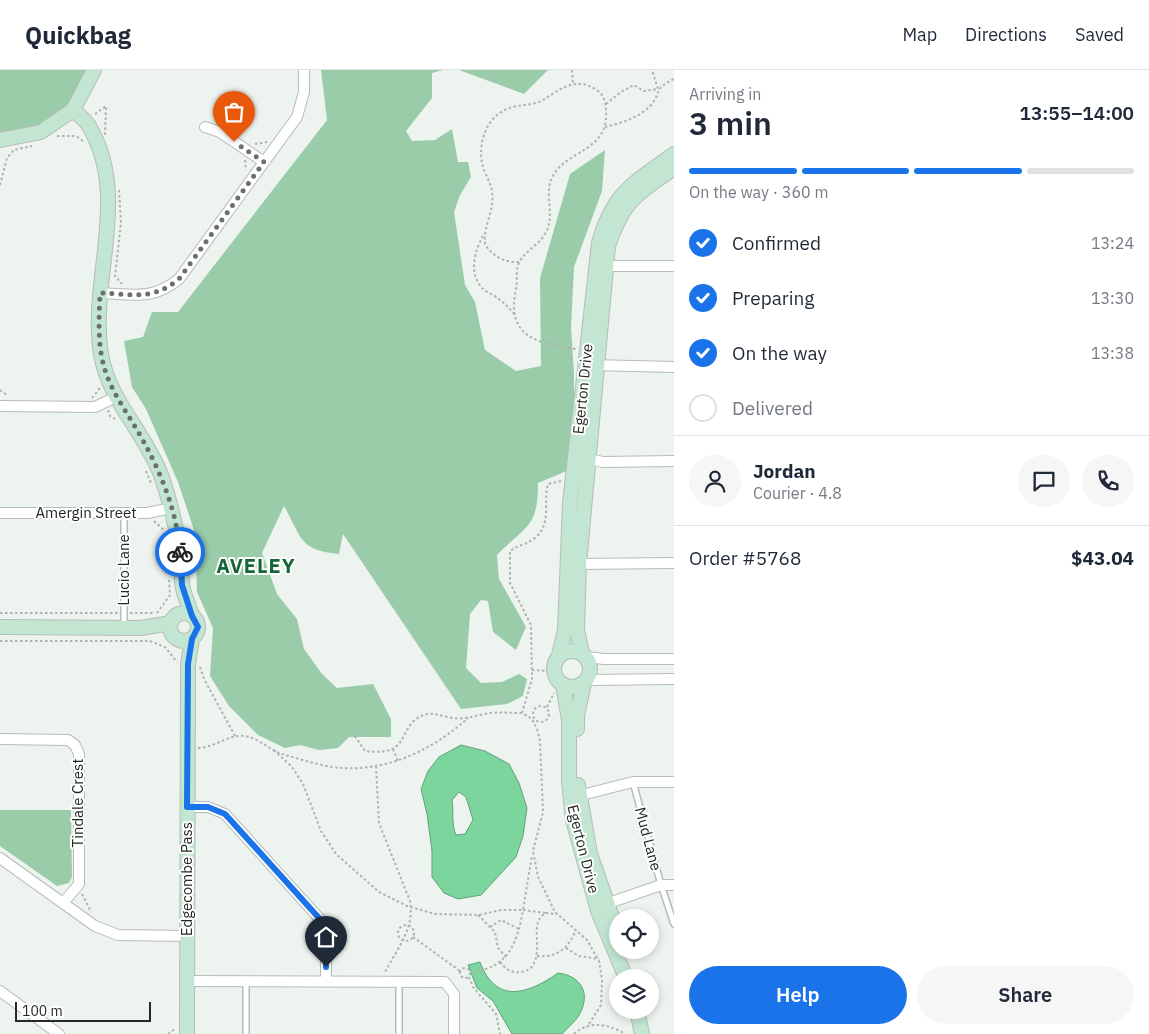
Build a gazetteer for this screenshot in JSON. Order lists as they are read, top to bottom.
{
  "streets": {
    "street": [
      "Egerton Drive",
      "Amergin Street",
      "Tindale Crest",
      "Edgecombe Pass"
    ],
    "lane": ["Lucio Lane", "Mud Lane"]
  },
  "crossings": [
    ["Amergin Street", "Lucio Lane"]
  ],
  "districts": ["AVELEY"],
  "scale_bar": "100 m",
  "page": {
    "header": "Quickbag",
    "nav": ["Map", "Directions", "Saved"],
    "heading": ["3 min", "Arriving in", "13:55–14:00"],
    "panel": [
      "Jordan",
      "Courier · 4.8",
      "Order #5768",
      "$43.04"
    ],
    "bar": "On the way · 360 m",
    "list": [
      ["Confirmed", "13:24"],
      ["Preparing", "13:30"],
      ["On the way", "13:38"],
      "Delivered"
    ],
    "buttons": ["Help", "Share"],
    "scale": "100 m"
  }
}
